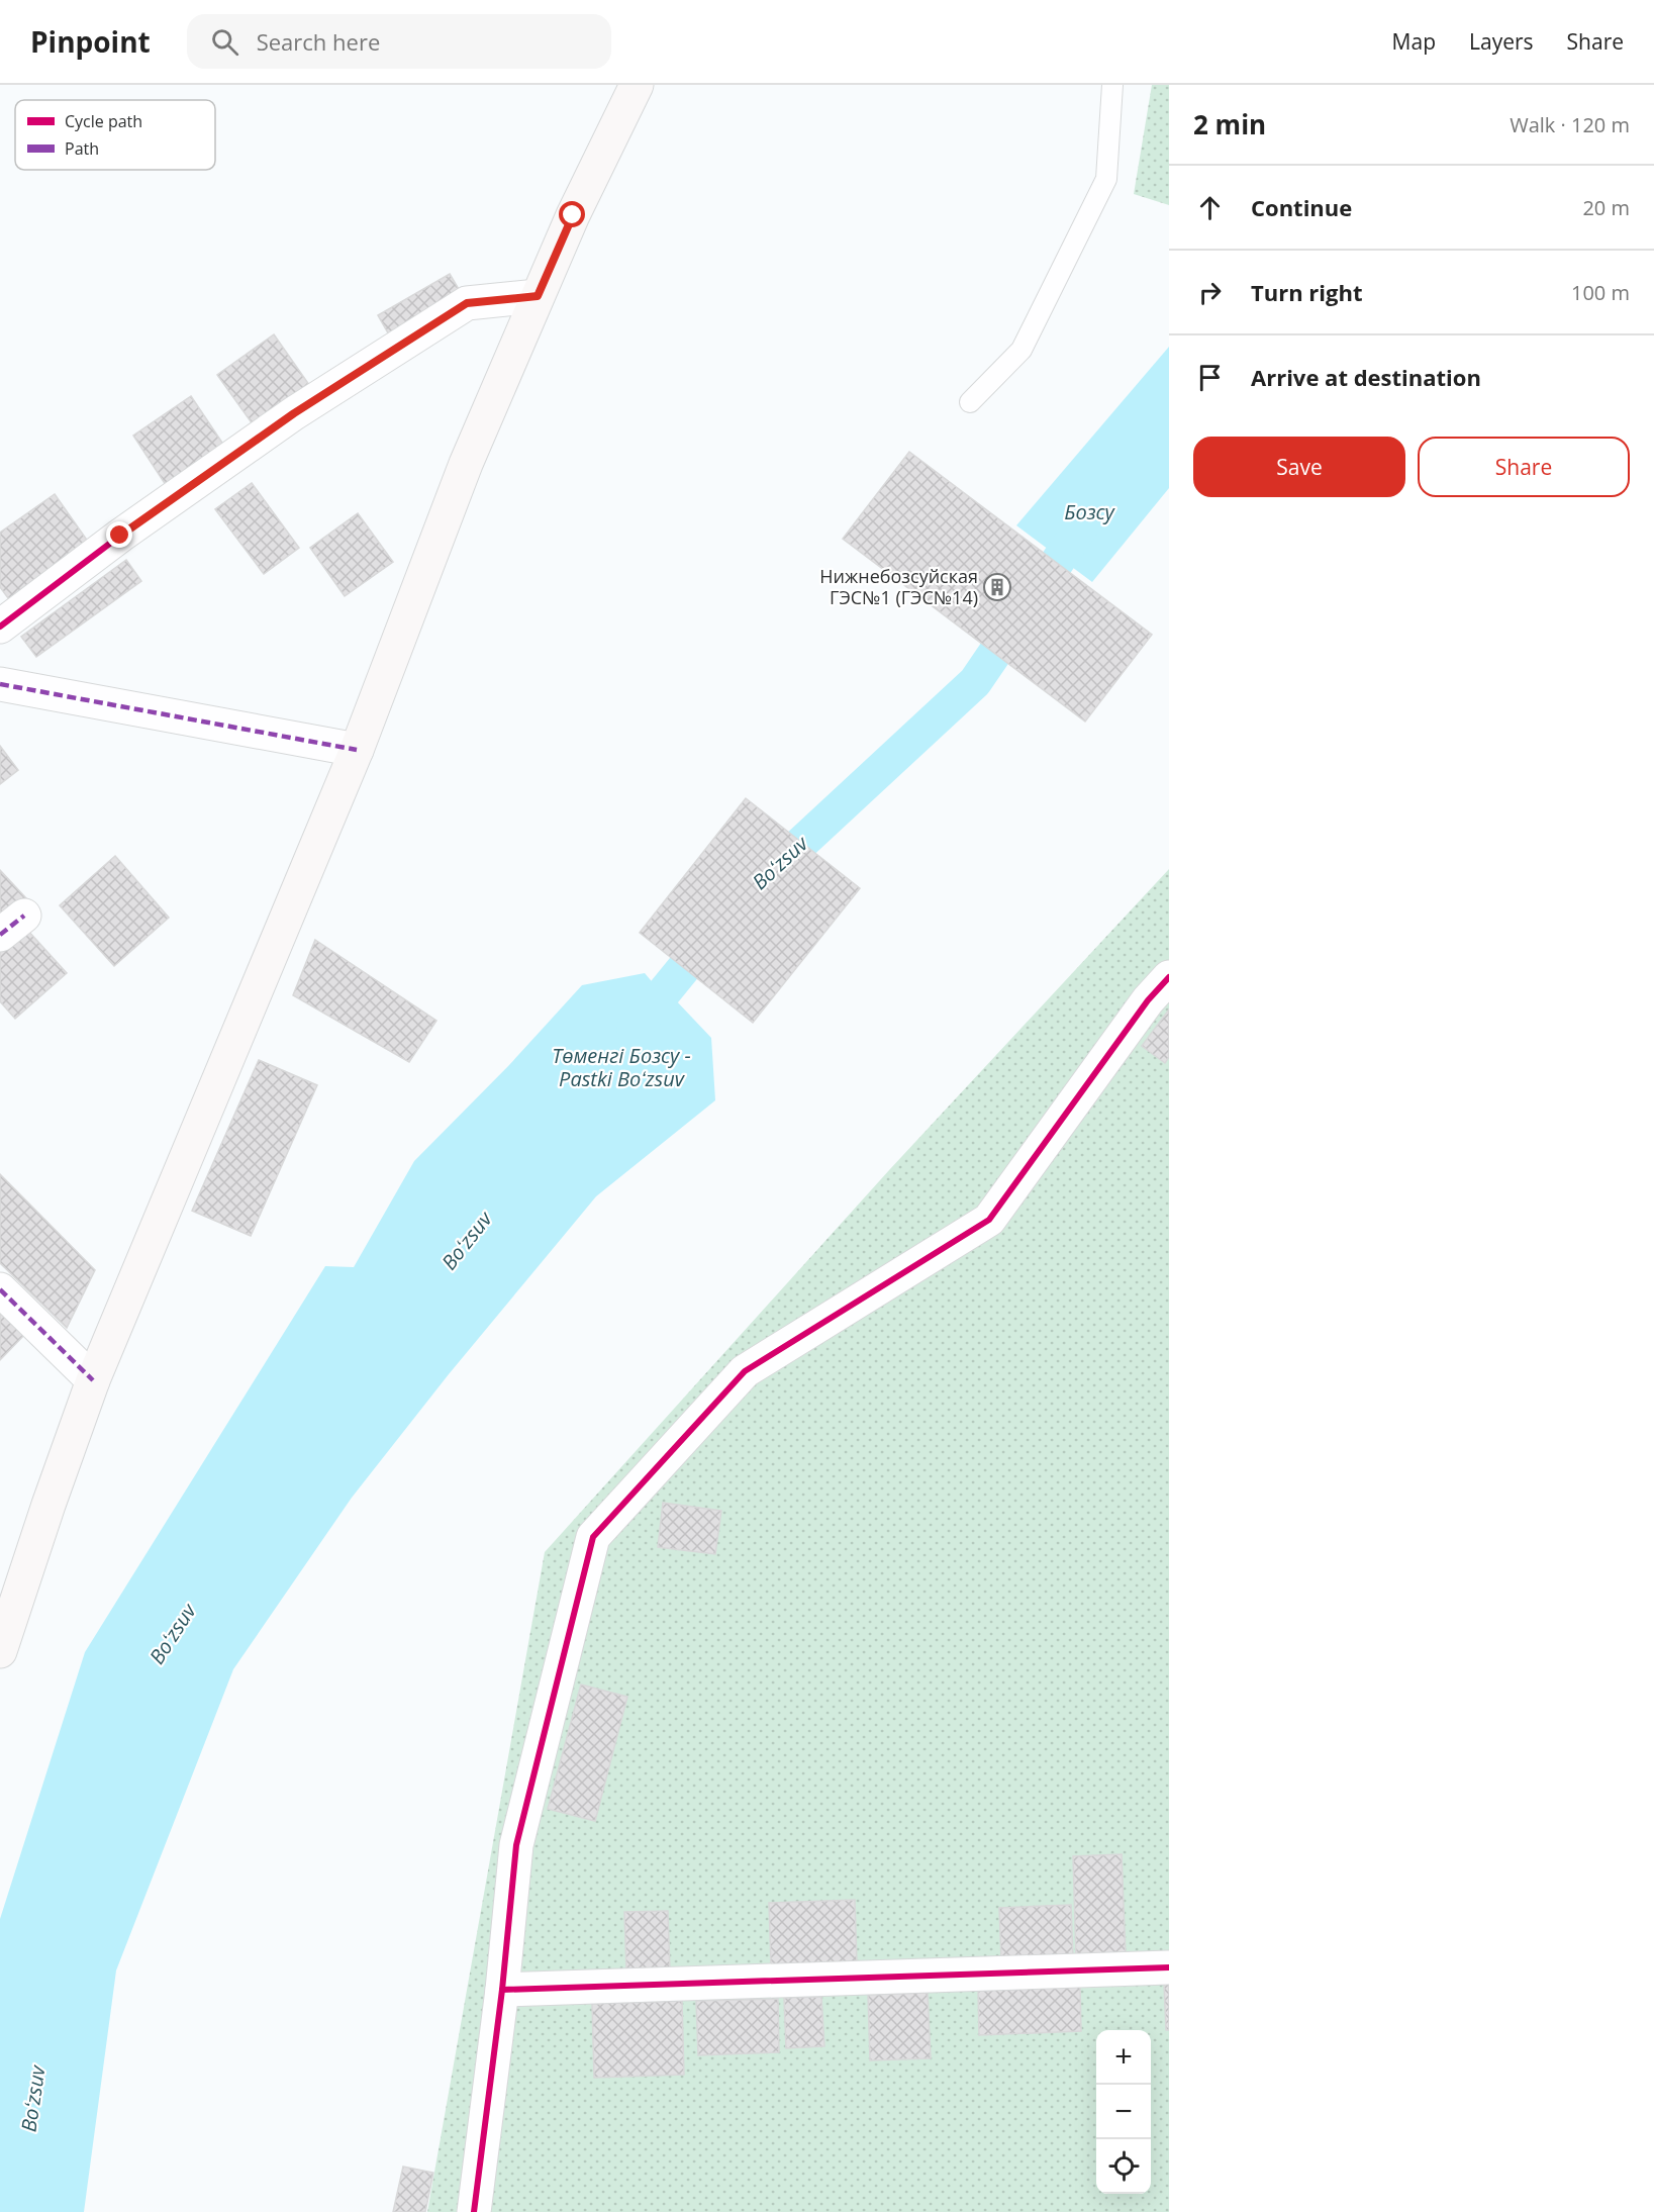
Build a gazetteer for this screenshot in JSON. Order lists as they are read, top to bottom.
{
  "water": ["Бозсу", "Boʻzsuv", "Төменгі Бозсу - Pastki Boʻzsuv"],
  "places": {
    "building": ["Нижнебозсуйская ГЭС№1 (ГЭС№14)"]
  },
  "legend": ["Cycle path", "Path"],
  "page": {
    "header": "Pinpoint",
    "search": "Search here",
    "nav": ["Map", "Layers", "Share"],
    "heading": ["2 min", "Walk · 120 m"],
    "list": [
      ["Continue", "20 m"],
      ["Turn right", "100 m"],
      "Arrive at destination"
    ],
    "buttons": ["Save", "Share"],
    "map_buttons": ["+", "−"]
  }
}
